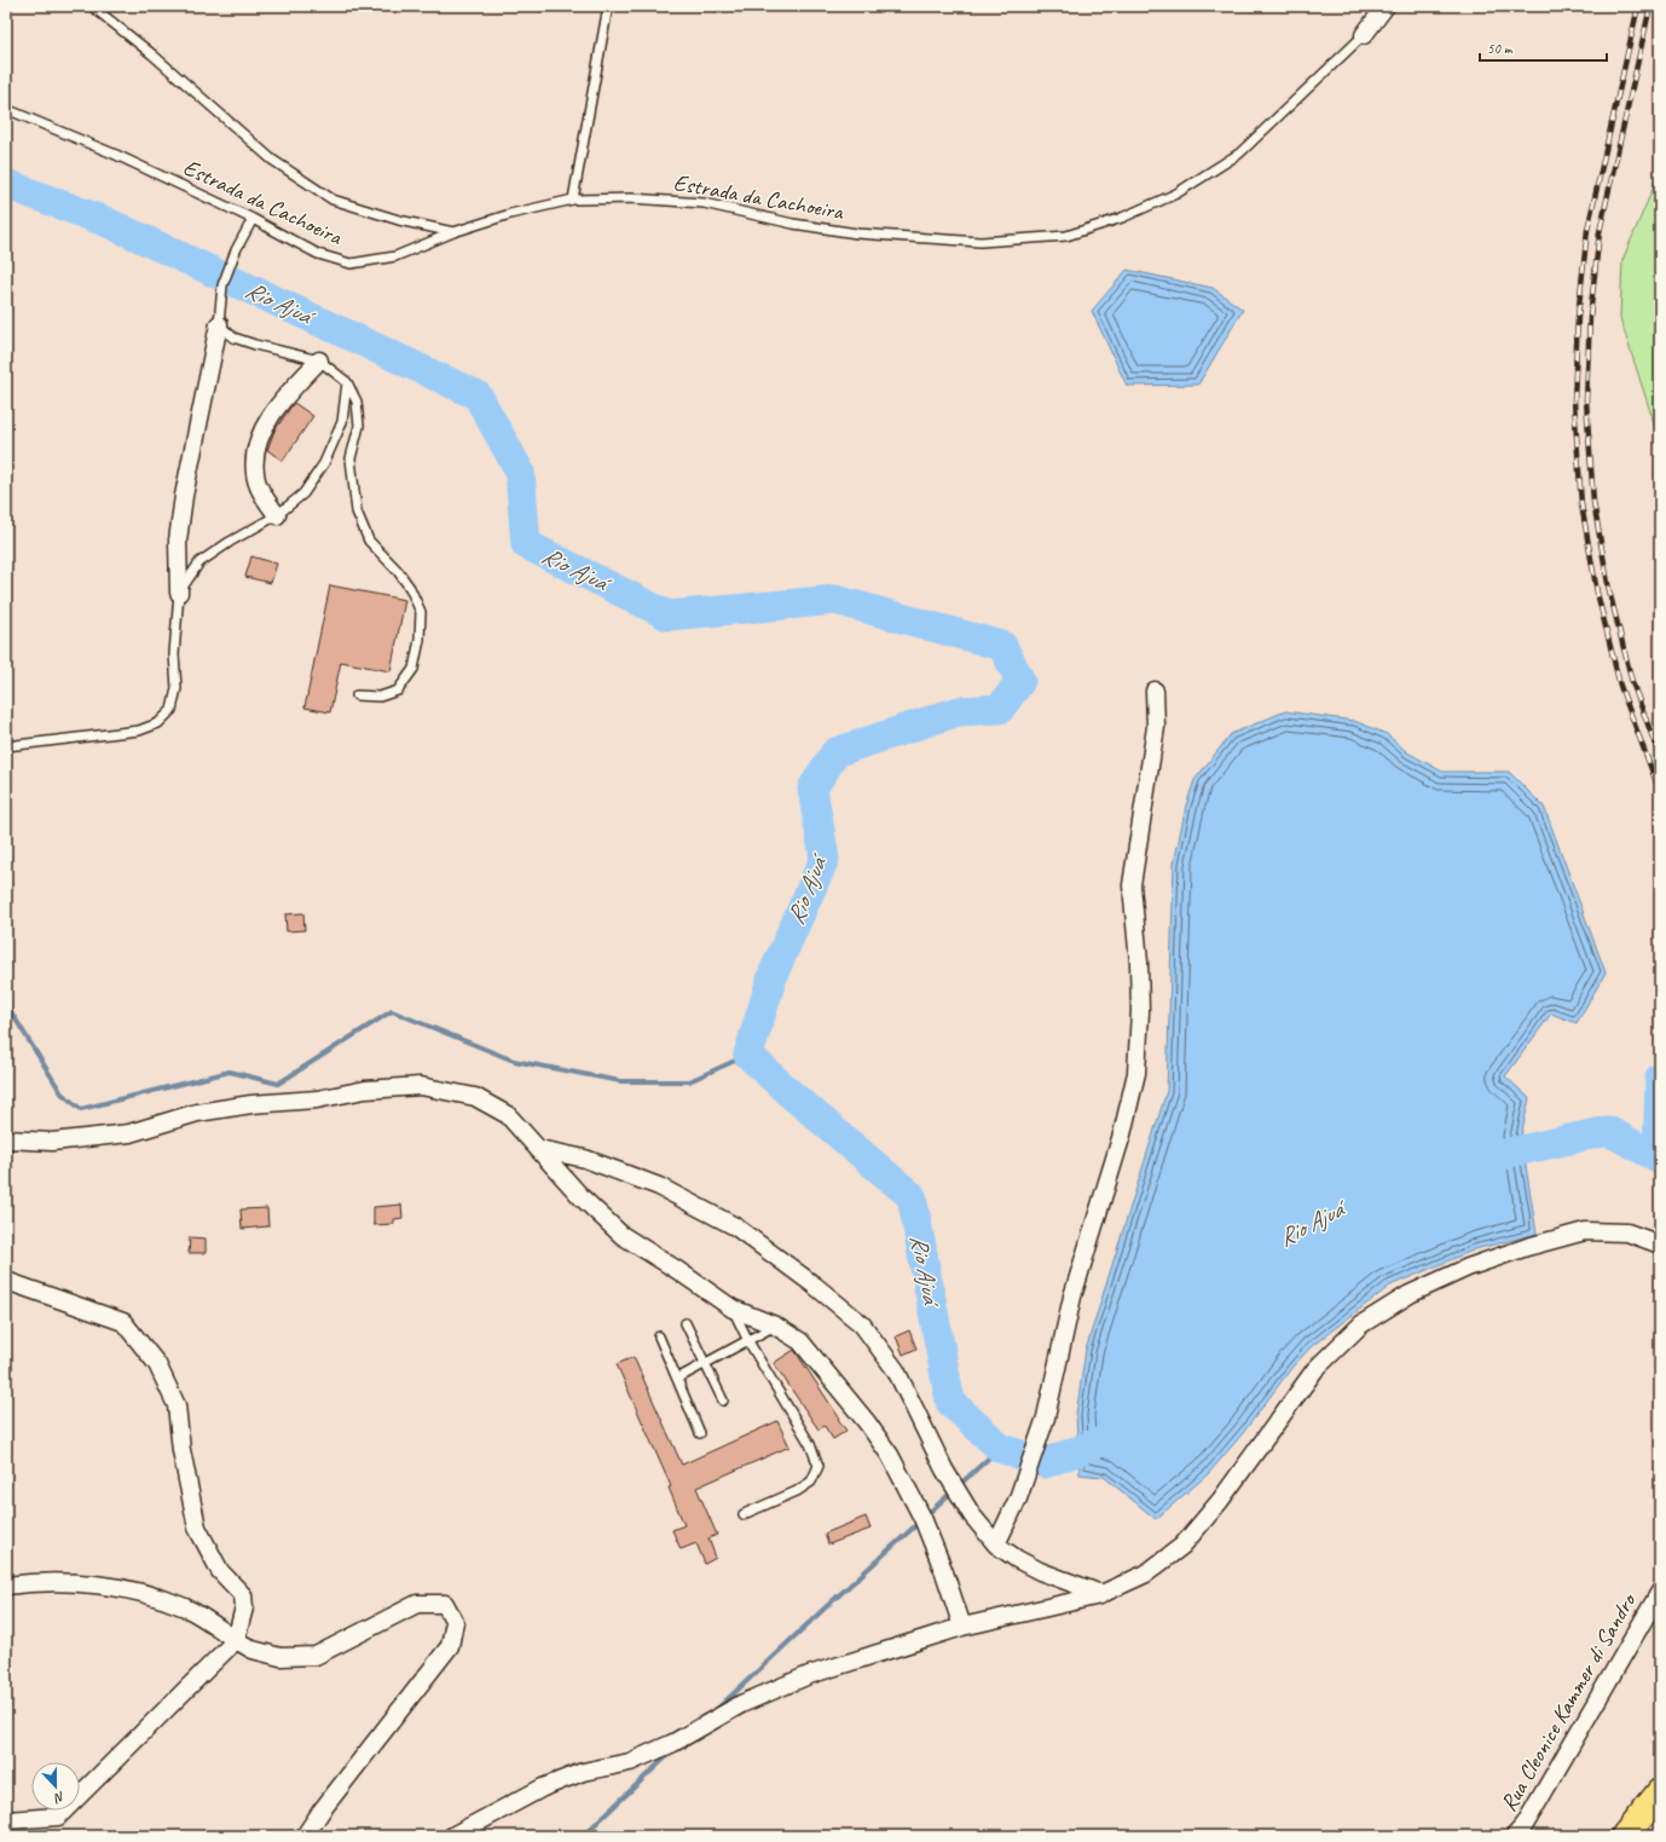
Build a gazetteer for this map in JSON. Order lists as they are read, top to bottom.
{
  "streets": {
    "street": ["Rua Cleonice Kammer di Sandro"],
    "lane": ["Estrada da Cachoeira"]
  },
  "water": ["Rio Ajuá"],
  "scale_bar": "50 m",
  "north": "bottom"
}
